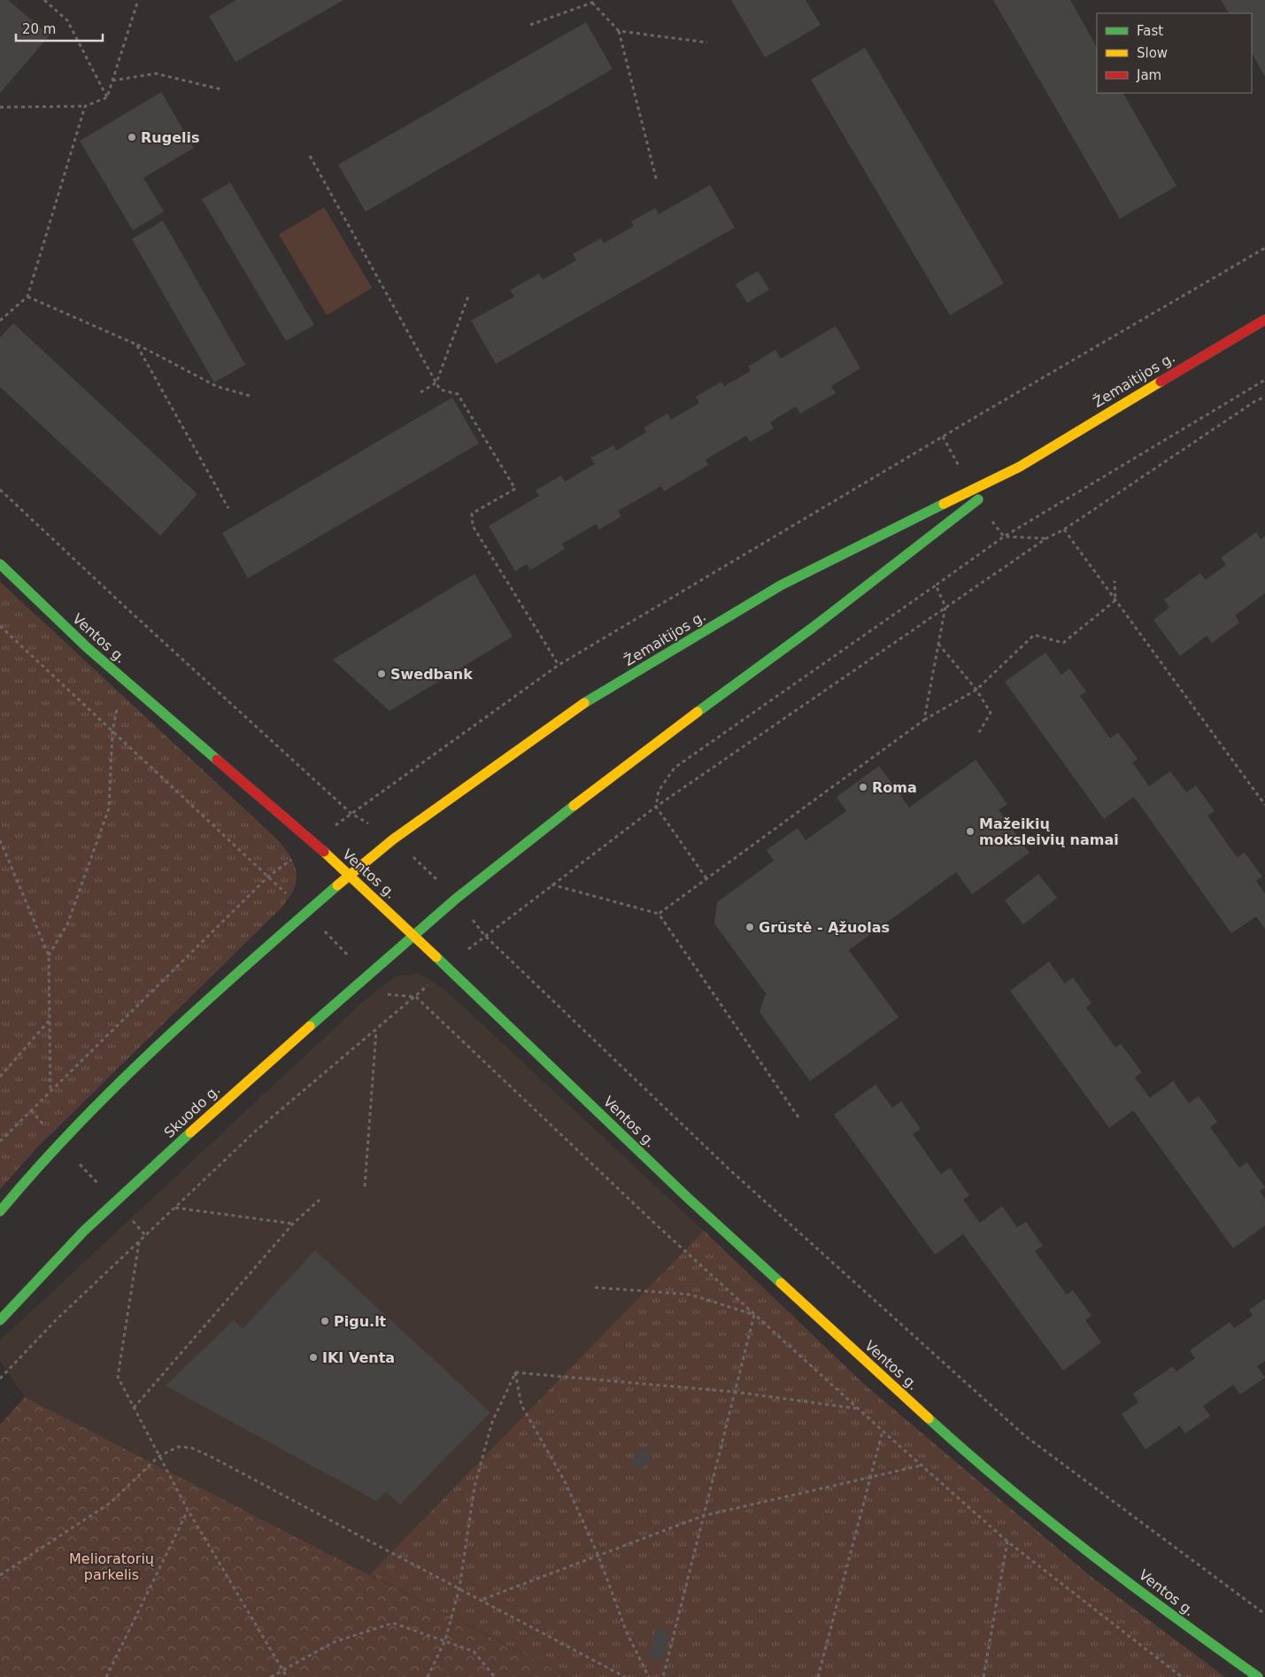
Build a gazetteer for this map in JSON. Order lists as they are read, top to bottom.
{
  "streets": {
    "main road": ["Žemaitijos g.", "Ventos g.", "Skuodo g."]
  },
  "crossings": [
    ["Žemaitijos g.", "Ventos g."],
    ["Žemaitijos g.", "Skuodo g."],
    ["Ventos g.", "Skuodo g."]
  ],
  "parks": ["Melioratorių parkelis"],
  "places": [
    "Rugelis",
    "Swedbank",
    "Roma",
    "Mažeikių moksleivių namai",
    "Grūstė - Ąžuolas",
    "Pigu.lt",
    "IKI Venta"
  ],
  "legend": ["Fast", "Slow", "Jam"],
  "scale_bar": "20 m"
}
